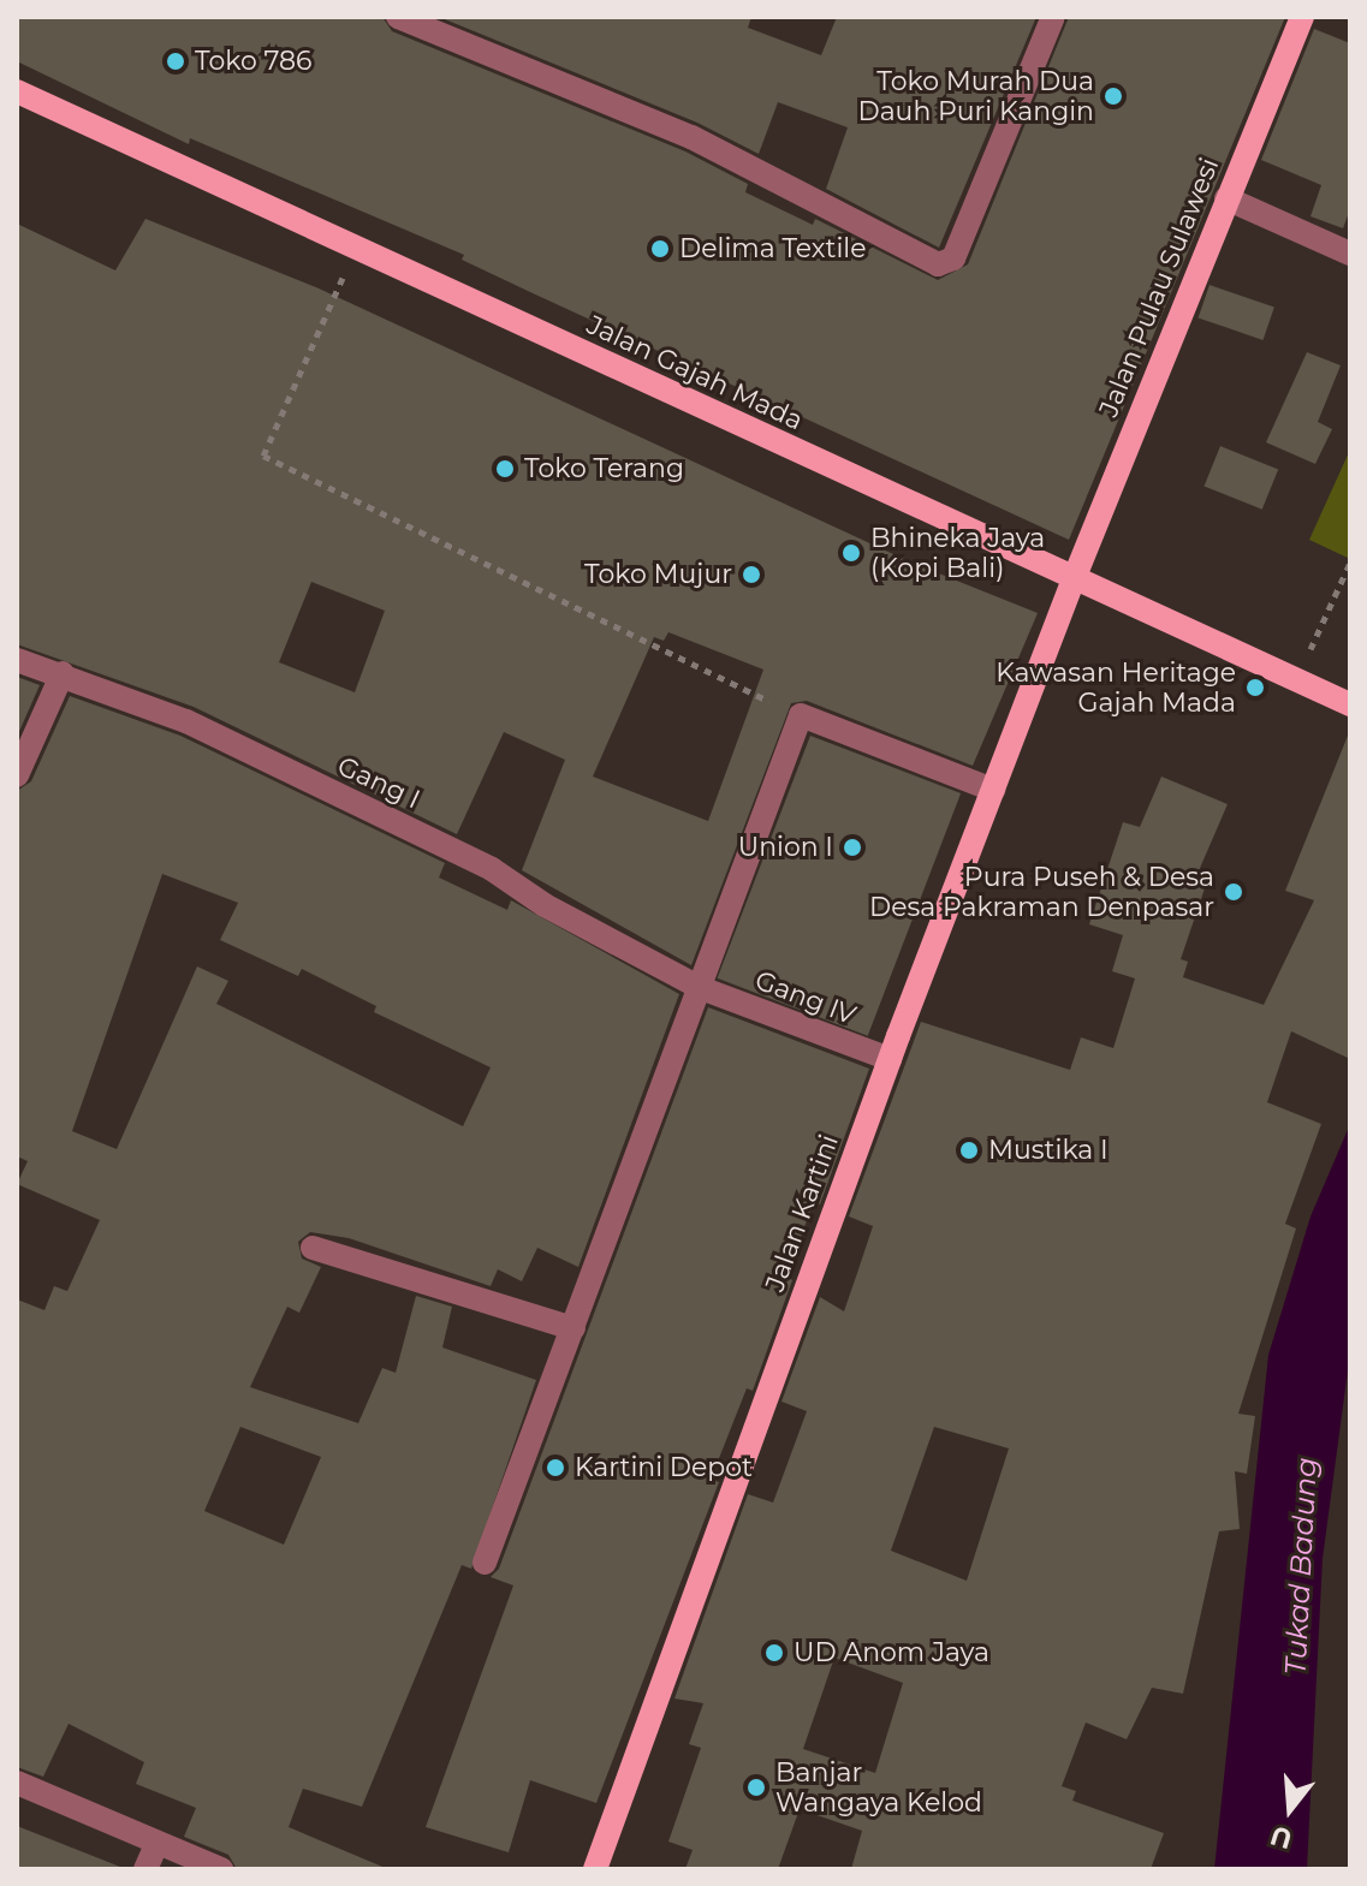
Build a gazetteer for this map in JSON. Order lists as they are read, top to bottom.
{
  "streets": {
    "main road": ["Jalan Pulau Sulawesi", "Jalan Gajah Mada", "Jalan Kartini"],
    "street": ["Gang I", "Gang IV"]
  },
  "crossings": [
    ["Jalan Pulau Sulawesi", "Jalan Gajah Mada"],
    ["Jalan Pulau Sulawesi", "Jalan Kartini"],
    ["Jalan Gajah Mada", "Jalan Kartini"],
    ["Gang I", "Gang IV"],
    ["Gang IV", "Jalan Kartini"]
  ],
  "water": ["Tukad Badung"],
  "places": [
    "Toko 786",
    "Toko Murah Dua Dauh Puri Kangin",
    "Delima Textile",
    "Toko Terang",
    "Bhineka Jaya (Kopi Bali)",
    "Toko Mujur",
    "Kawasan Heritage Gajah Mada",
    "Union I",
    "Pura Puseh & Desa Desa Pakraman Denpasar",
    "Mustika I",
    "Kartini Depot",
    "UD Anom Jaya",
    "Banjar Wangaya Kelod"
  ],
  "north": "bottom"
}
